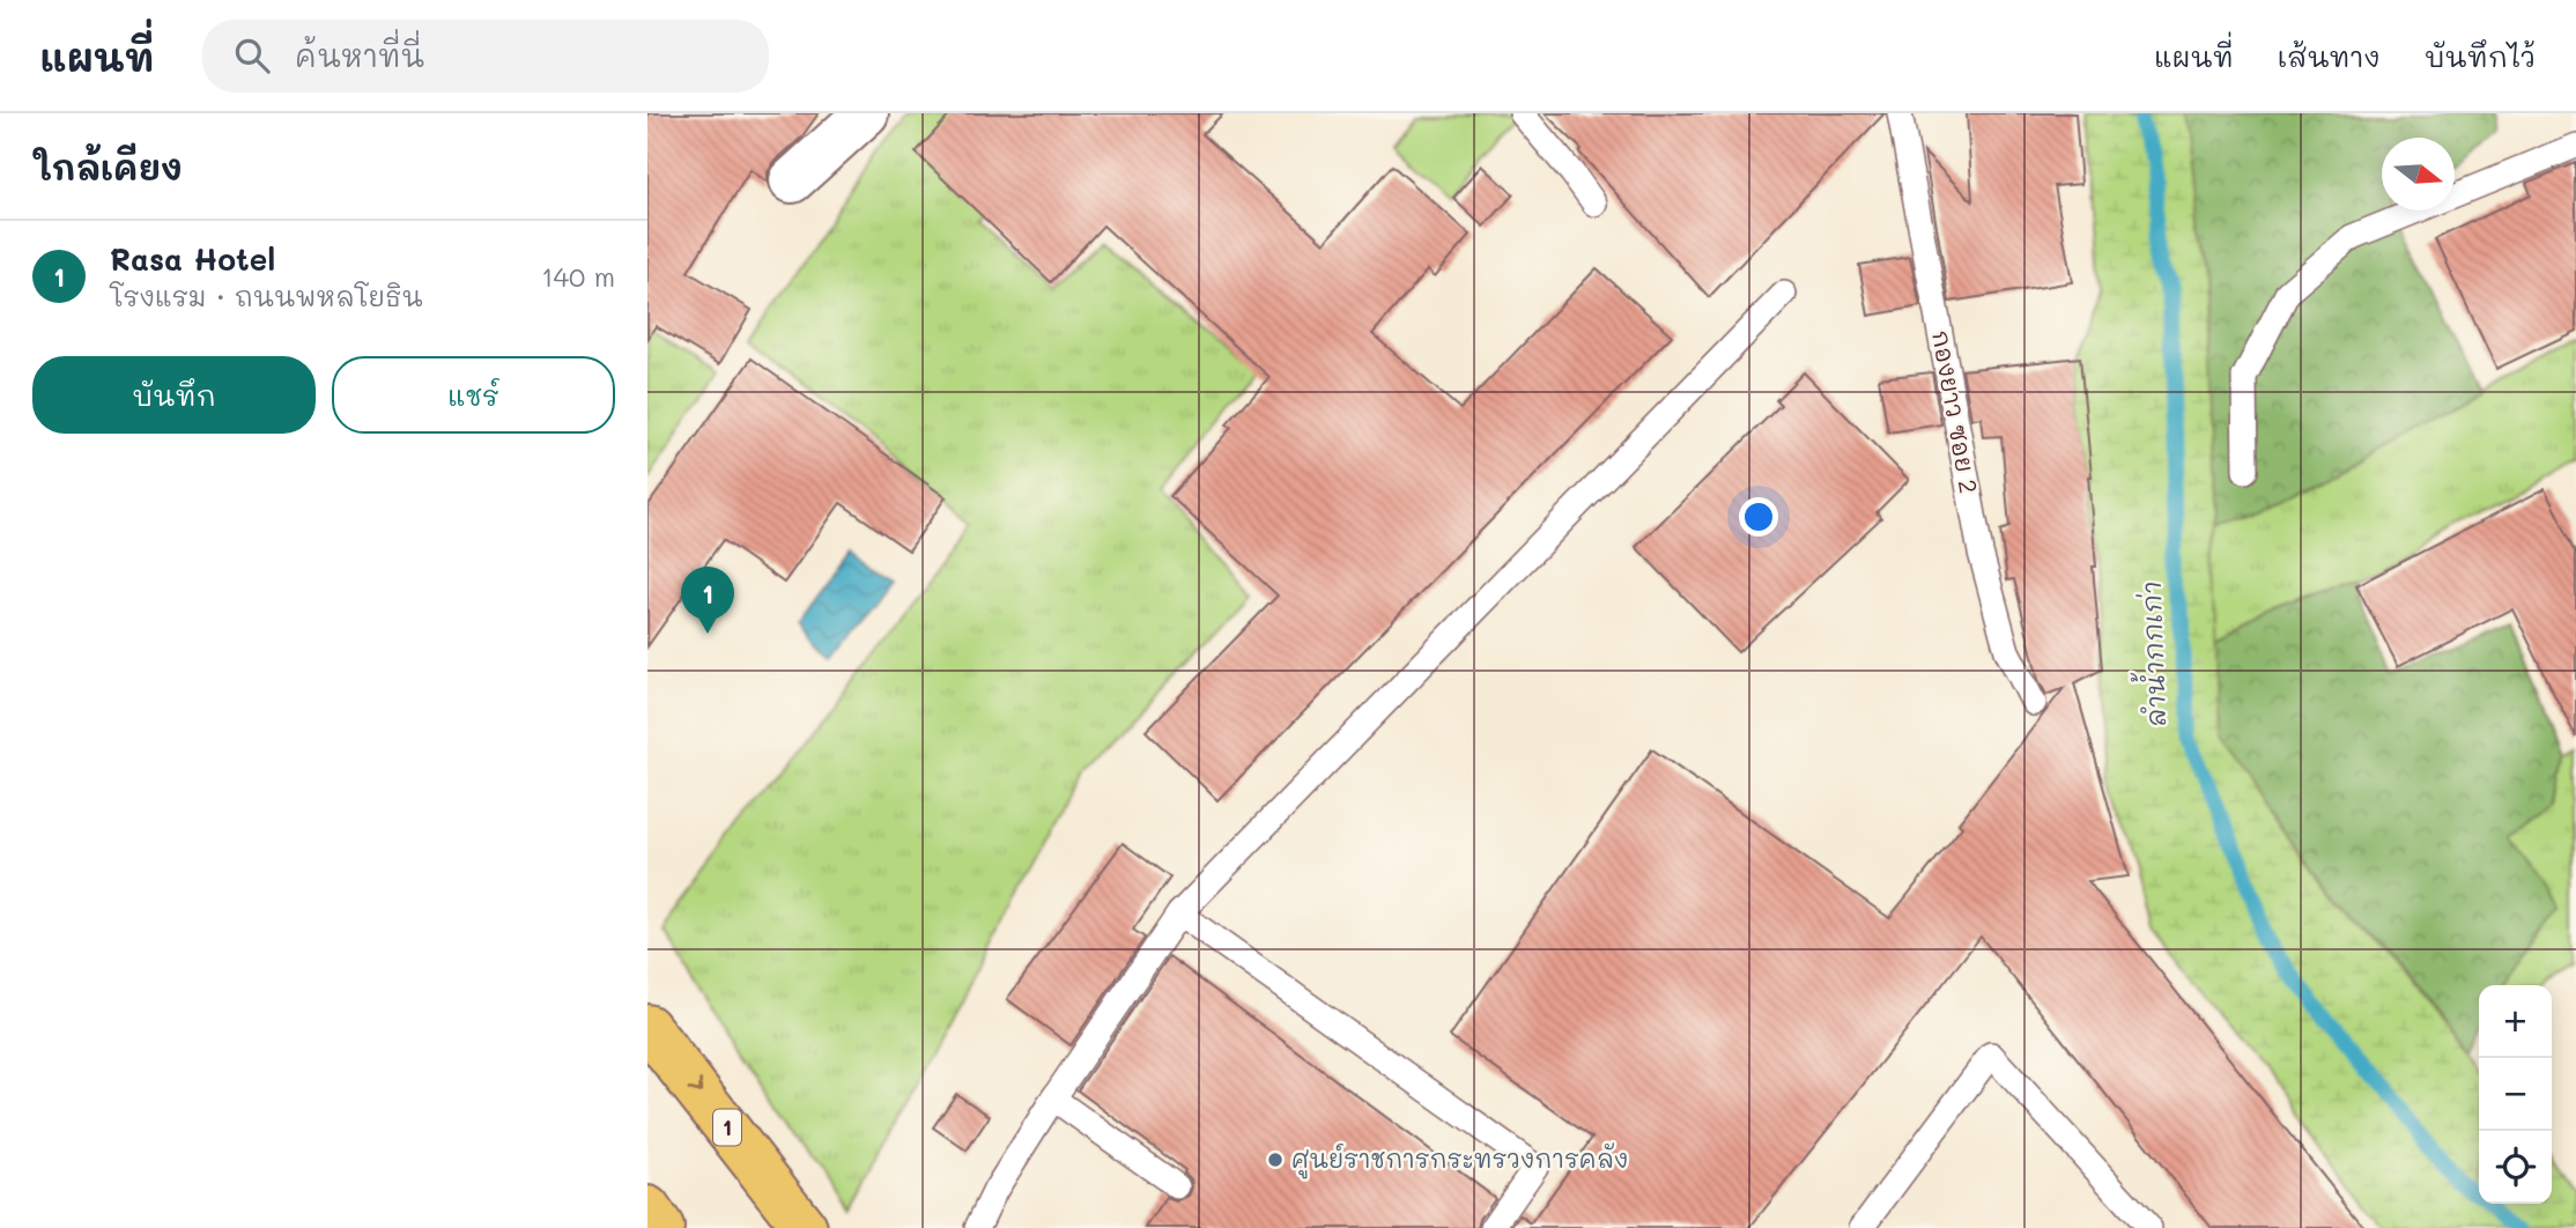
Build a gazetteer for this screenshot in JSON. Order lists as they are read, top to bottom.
{
  "streets": {
    "main road": ["1"],
    "lane": ["กองยาว ซอย 2"]
  },
  "water": ["ลำน้ำกกเก่า"],
  "places": ["ศูนย์ราชการกระทรวงการคลัง"],
  "north": "right",
  "page": {
    "header": "แผนที่",
    "search": "ค้นหาที่นี่",
    "nav": ["แผนที่", "เส้นทาง", "บันทึกไว้"],
    "heading": "ใกล้เคียง",
    "list": [
      {
        "mark": "1",
        "name": "Rasa Hotel",
        "note": "โรงแรม · ถนนพหลโยธิน",
        "value": "140 m"
      }
    ],
    "buttons": ["บันทึก", "แชร์"],
    "pins": "1",
    "map_buttons": ["+", "−"]
  }
}
